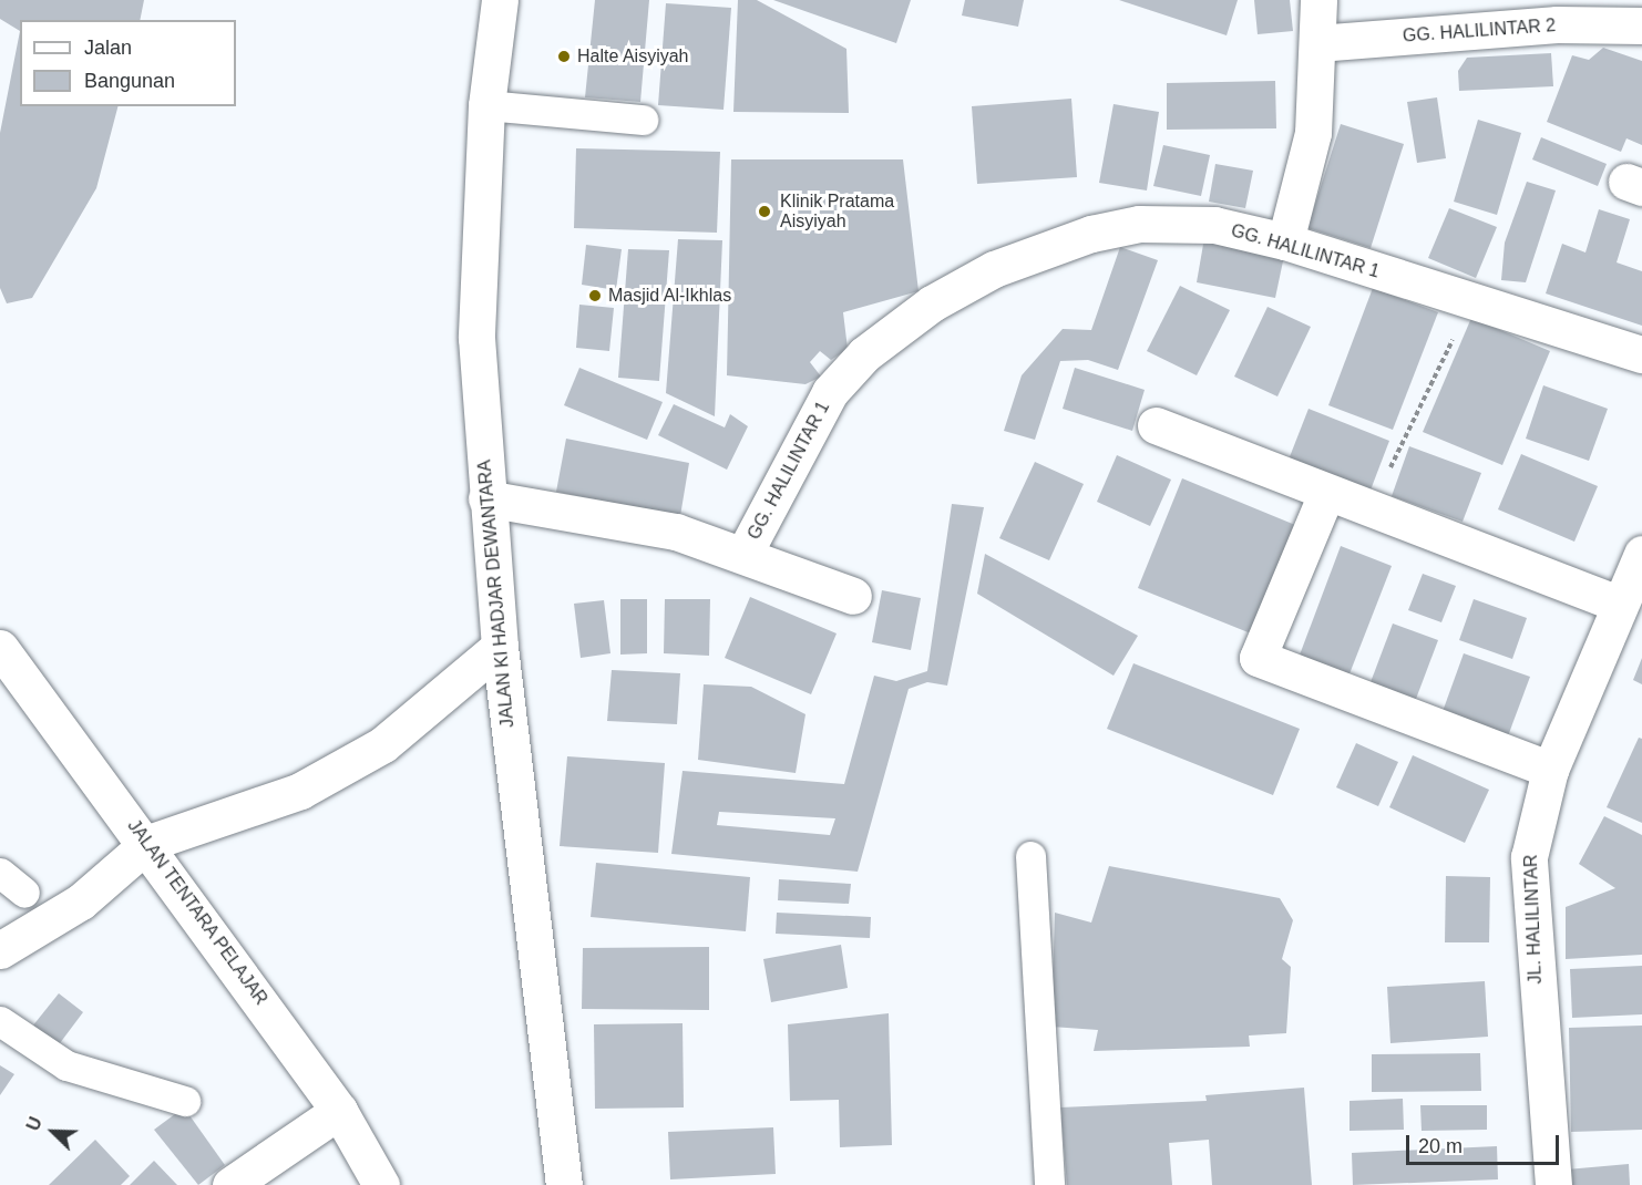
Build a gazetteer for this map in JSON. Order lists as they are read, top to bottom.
{
  "streets": {
    "street": [
      "GG. HALILINTAR 2",
      "GG. HALILINTAR 1",
      "JALAN KI HADJAR DEWANTARA",
      "JALAN TENTARA PELAJAR",
      "JL. HALILINTAR"
    ]
  },
  "places": ["Halte Aisyiyah", "Klinik Pratama Aisyiyah", "Masjid Al-Ikhlas"],
  "legend": ["Jalan", "Bangunan"],
  "scale_bar": "20 m",
  "north": "top left"
}
